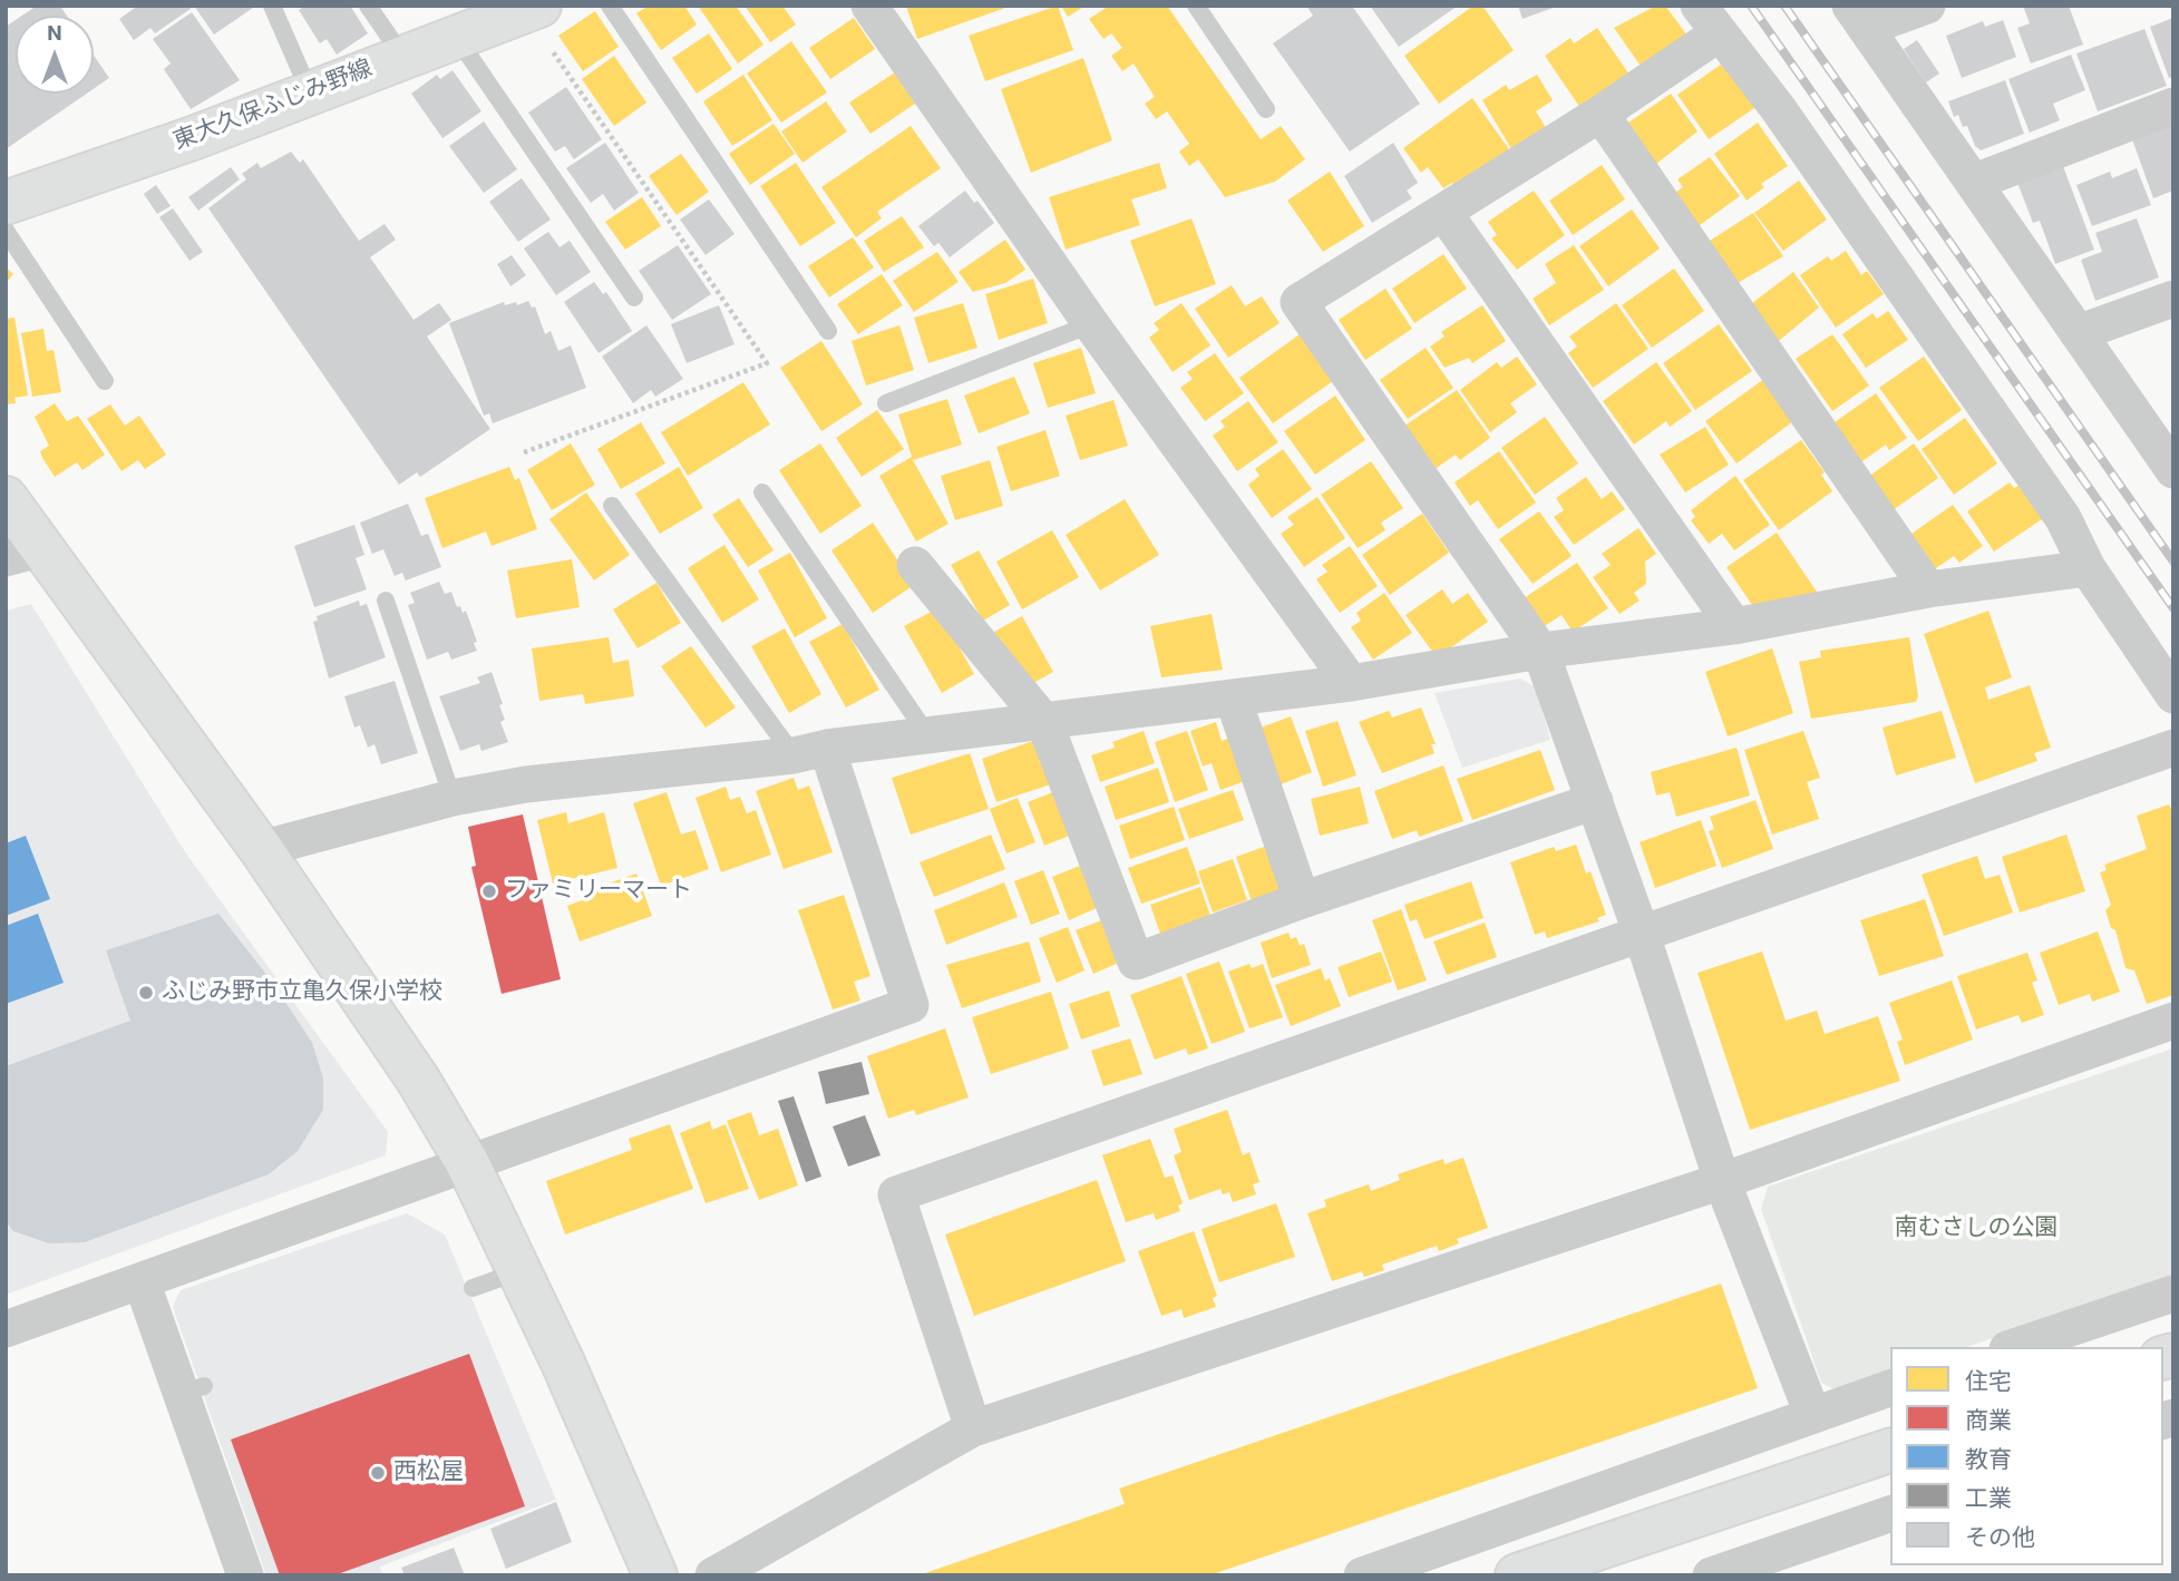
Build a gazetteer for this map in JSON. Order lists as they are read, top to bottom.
{
  "streets": {
    "street": ["東大久保ふじみ野線"]
  },
  "parks": ["南むさしの公園"],
  "places": ["ファミリーマート", "ふじみ野市立亀久保小学校", "西松屋"],
  "legend": [
    "住宅",
    "商業",
    "教育",
    "工業",
    "その他"
  ],
  "north": "top"
}
